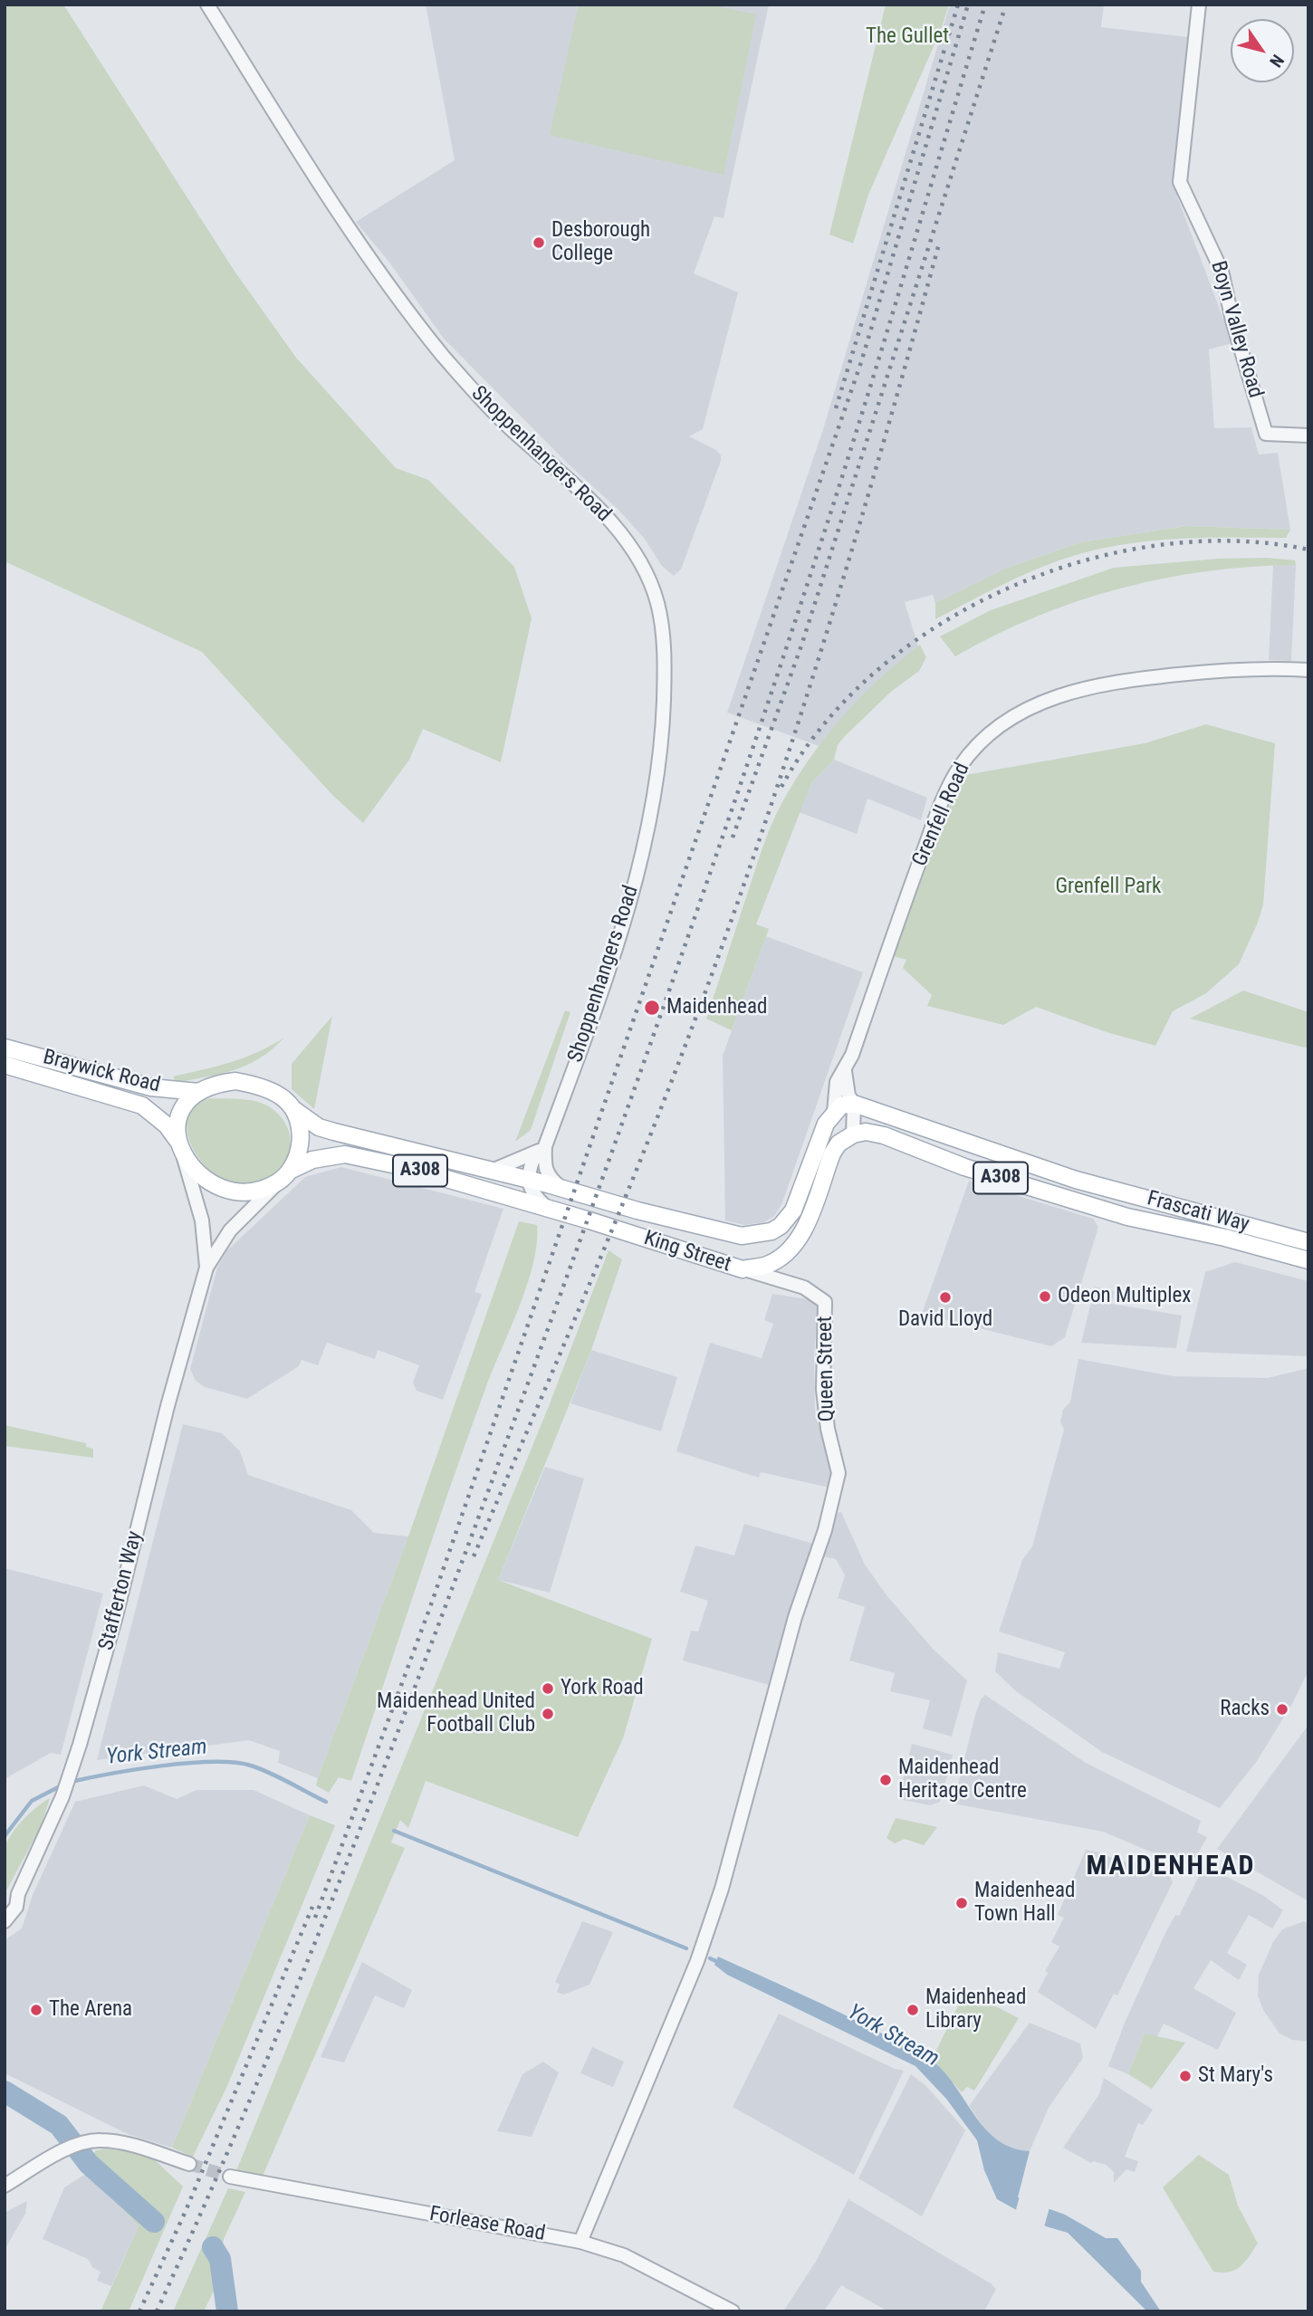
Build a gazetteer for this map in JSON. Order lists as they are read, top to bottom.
{
  "streets": {
    "main road": [
      "Grenfell Road",
      "Braywick Road",
      "A308",
      "Frascati Way",
      "King Street"
    ],
    "street": [
      "Boyn Valley Road",
      "Shoppenhangers Road",
      "Queen Street",
      "Stafferton Way",
      "Forlease Road"
    ]
  },
  "crossings": [
    ["Shoppenhangers Road", "A308"],
    ["Shoppenhangers Road", "King Street"],
    ["Grenfell Road", "King Street"],
    ["Braywick Road", "A308"],
    ["Braywick Road", "Stafferton Way"],
    ["A308", "King Street"],
    ["A308", "Stafferton Way"],
    ["King Street", "Queen Street"],
    ["Queen Street", "Forlease Road"]
  ],
  "districts": ["MAIDENHEAD"],
  "water": ["York Stream"],
  "parks": ["The Gullet", "Grenfell Park"],
  "places": [
    "Desborough College",
    "Maidenhead",
    "Odeon Multiplex",
    "David Lloyd",
    "York Road",
    "Racks",
    "Maidenhead United Football Club",
    "Maidenhead Heritage Centre",
    "Maidenhead Town Hall",
    "The Arena",
    "Maidenhead Library",
    "St Mary's"
  ],
  "north": "bottom right"
}
